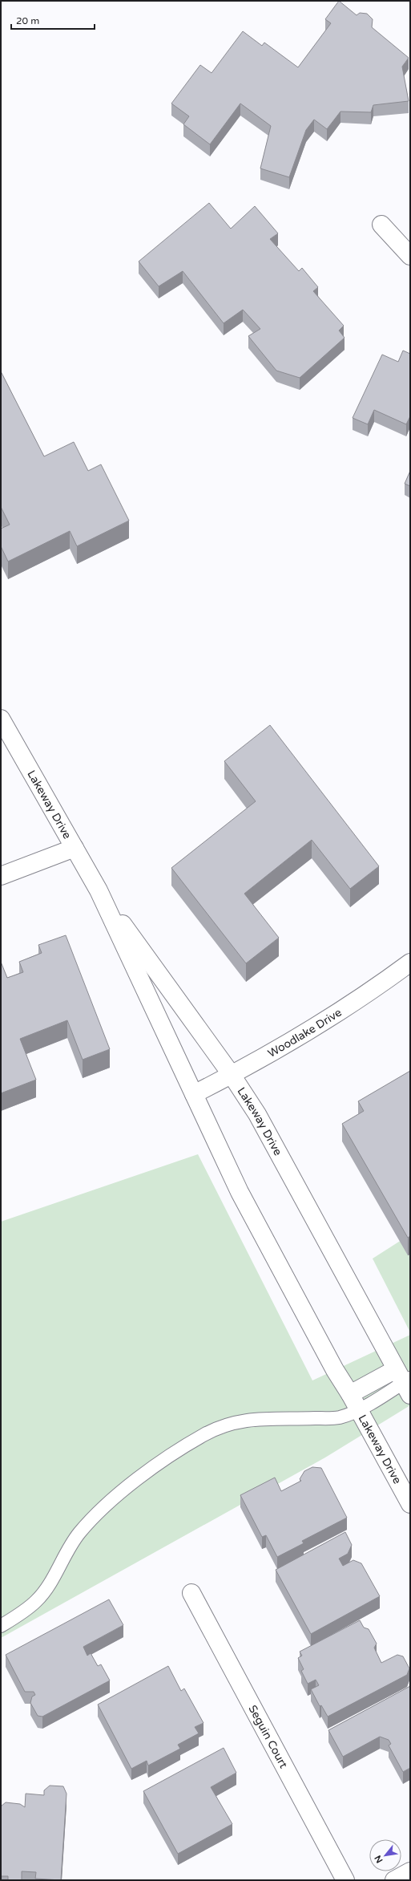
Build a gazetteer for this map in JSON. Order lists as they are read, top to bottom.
{
  "streets": {
    "street": ["Lakeway Drive", "Woodlake Drive", "Seguin Court"]
  },
  "crossings": [
    ["Lakeway Drive", "Woodlake Drive"]
  ],
  "scale_bar": "20 m",
  "north": "bottom left"
}
